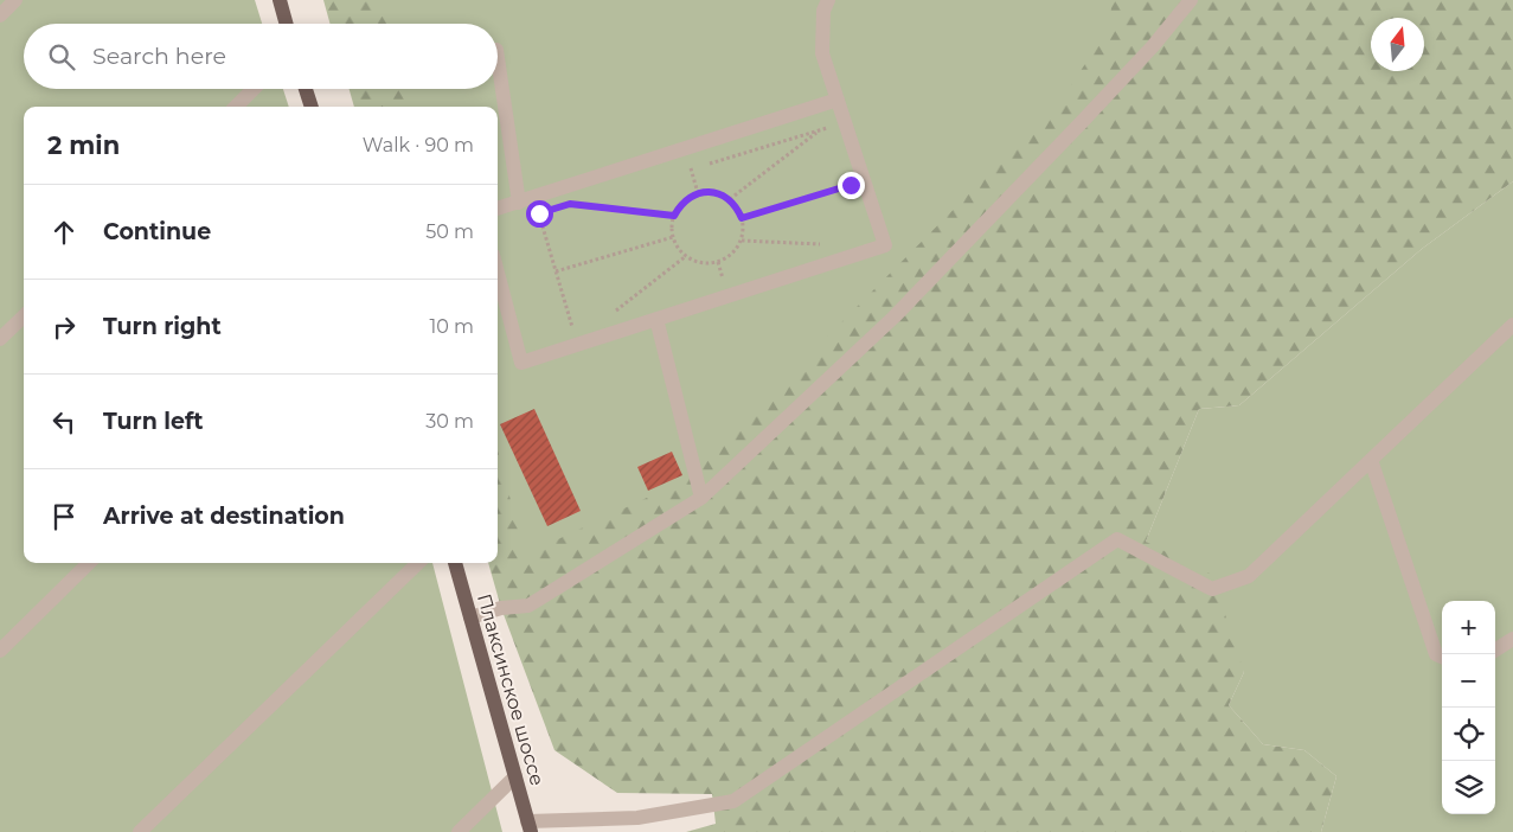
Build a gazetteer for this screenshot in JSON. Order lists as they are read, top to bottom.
{
  "streets": {
    "main road": ["Плаксинское шоссе"]
  },
  "north": "top",
  "page": {
    "search": "Search here",
    "heading": ["2 min", "Walk · 90 m"],
    "list": [
      ["Continue", "50 m"],
      ["Turn right", "10 m"],
      ["Turn left", "30 m"],
      "Arrive at destination"
    ],
    "map_buttons": ["+", "−"]
  }
}
